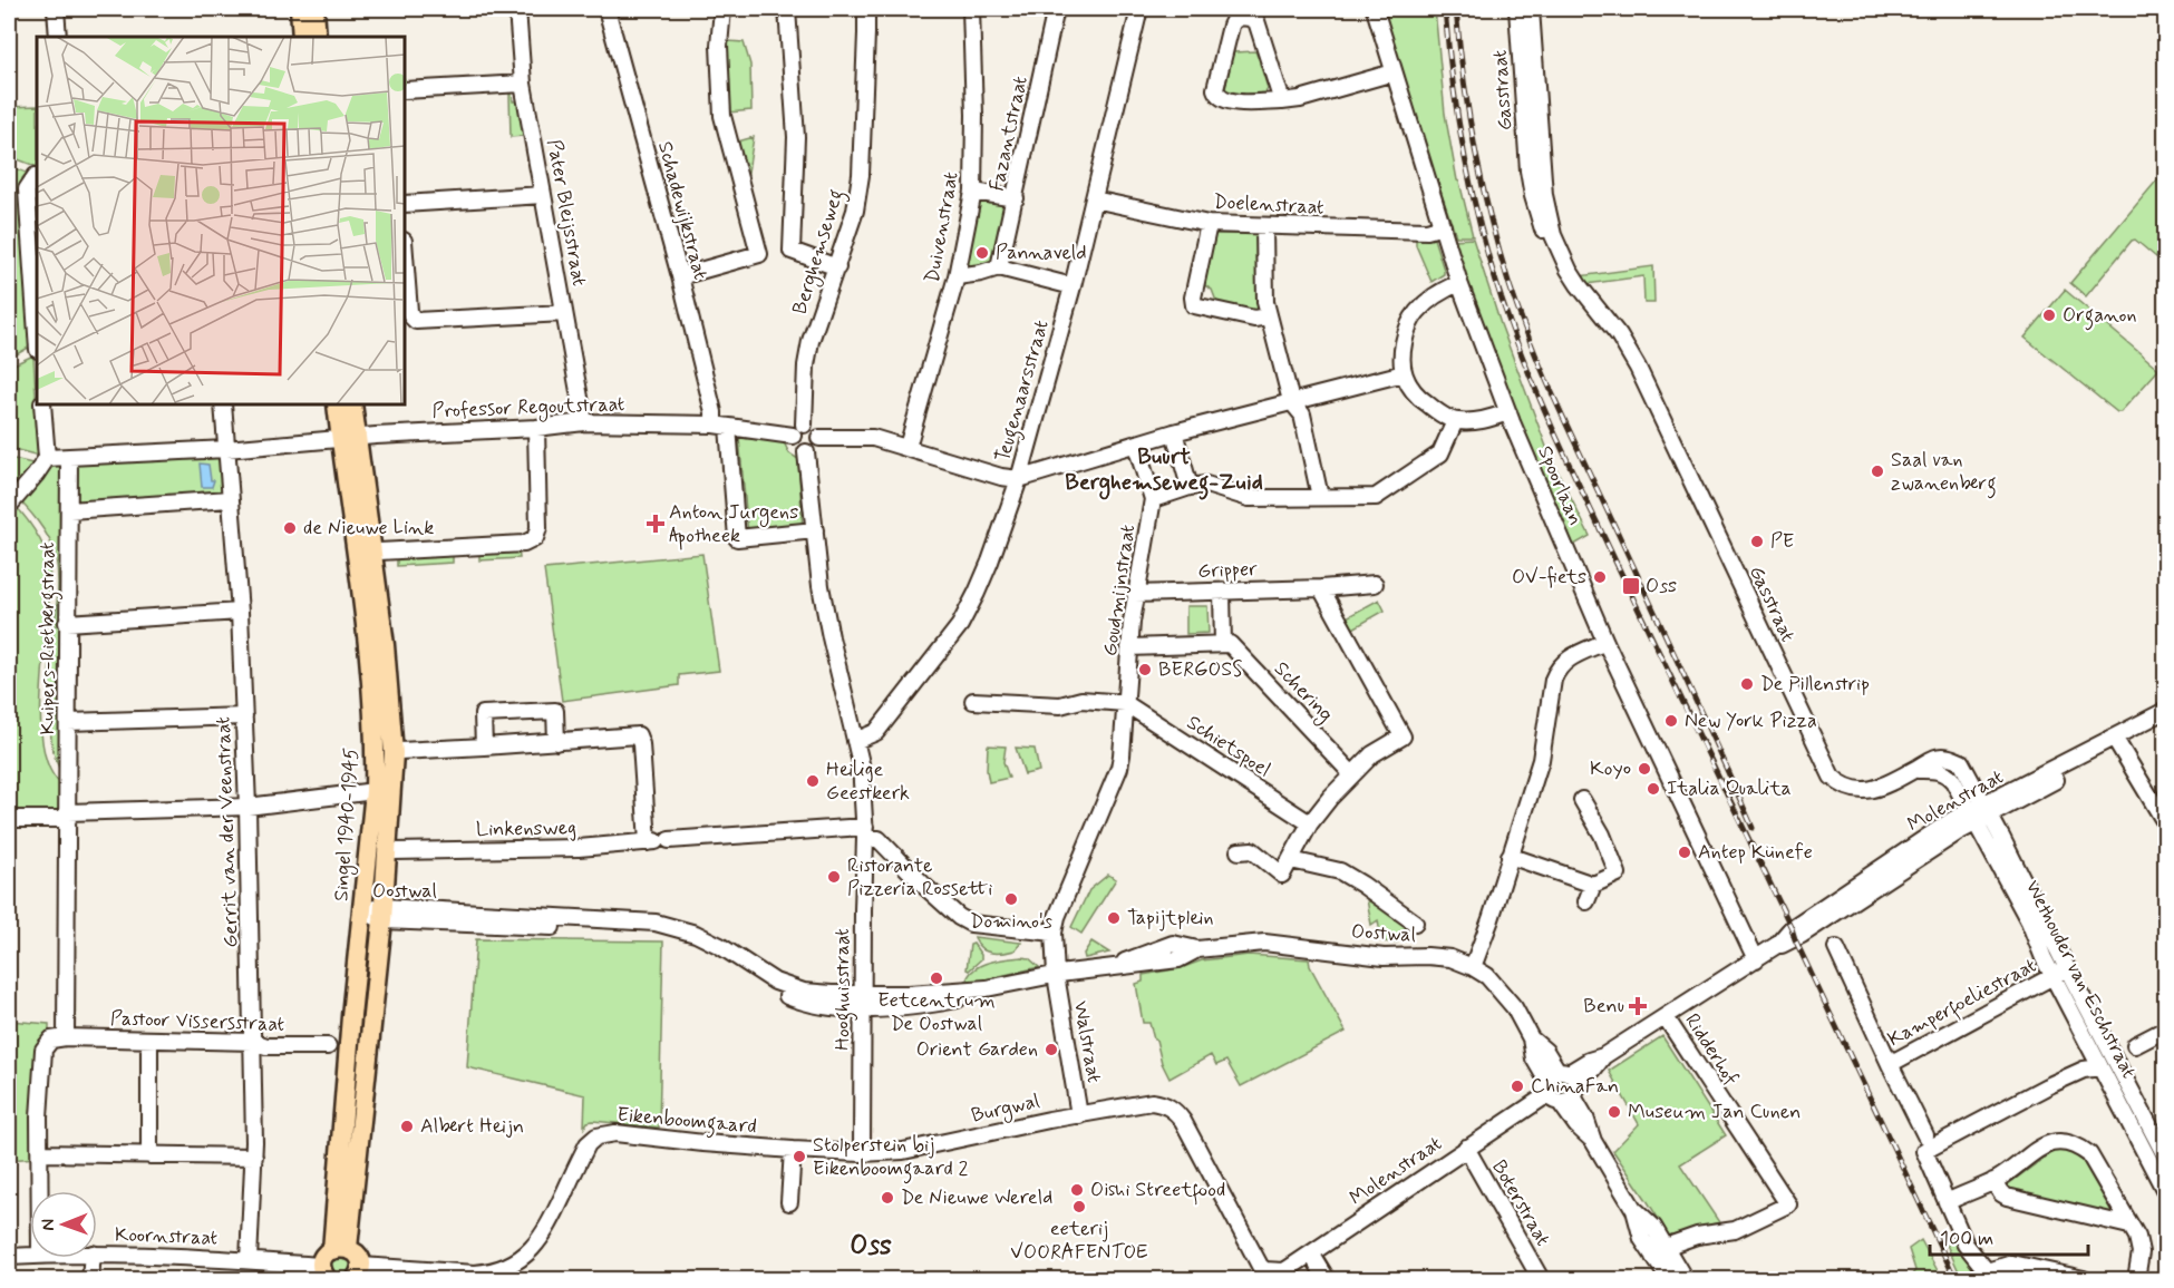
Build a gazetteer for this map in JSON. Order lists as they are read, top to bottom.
{
  "streets": {
    "main road": ["Singel 1940-1945"],
    "street": [
      "Gasstraat",
      "Fazantstraat",
      "Doelenstraat",
      "Schadewijkstraat",
      "Pater Bleijsstraat",
      "Duivenstraat",
      "Berghemseweg",
      "Teugenaarsstraat",
      "Professor Regoutstraat",
      "Spoorlaan",
      "Gripper",
      "Goudmijnstraat",
      "Kuipers-Rietbergstraat",
      "Schering",
      "Schietspoel",
      "Molenstraat",
      "Linkensweg",
      "Gerrit van der Veenstraat",
      "Oostwal",
      "Wethouder van Eschstraat",
      "Hooghuisstraat",
      "Kamperfoeliestraat",
      "Pastoor Vissersstraat",
      "Walstraat",
      "Ridderhof",
      "Burgwal",
      "Eikenboomgaard",
      "Boterstraat",
      "Koornstraat"
    ]
  },
  "crossings": [
    ["Gasstraat", "Molenstraat"],
    ["Gasstraat", "Wethouder van Eschstraat"],
    ["Doelenstraat", "Teugenaarsstraat"],
    ["Doelenstraat", "Spoorlaan"],
    ["Schadewijkstraat", "Professor Regoutstraat"],
    ["Pater Bleijsstraat", "Professor Regoutstraat"],
    ["Berghemseweg", "Professor Regoutstraat"],
    ["Professor Regoutstraat", "Kuipers-Rietbergstraat"],
    ["Professor Regoutstraat", "Singel 1940-1945"],
    ["Professor Regoutstraat", "Gerrit van der Veenstraat"],
    ["Spoorlaan", "Molenstraat"],
    ["Gripper", "Goudmijnstraat"],
    ["Goudmijnstraat", "Schietspoel"],
    ["Goudmijnstraat", "Walstraat"],
    ["Kuipers-Rietbergstraat", "Pastoor Vissersstraat"],
    ["Molenstraat", "Oostwal"],
    ["Molenstraat", "Wethouder van Eschstraat"],
    ["Molenstraat", "Ridderhof"],
    ["Molenstraat", "Burgwal"],
    ["Molenstraat", "Boterstraat"],
    ["Singel 1940-1945", "Linkensweg"],
    ["Singel 1940-1945", "Oostwal"],
    ["Linkensweg", "Hooghuisstraat"],
    ["Gerrit van der Veenstraat", "Pastoor Vissersstraat"],
    ["Gerrit van der Veenstraat", "Koornstraat"],
    ["Oostwal", "Hooghuisstraat"],
    ["Oostwal", "Walstraat"],
    ["Oostwal", "Ridderhof"],
    ["Wethouder van Eschstraat", "Kamperfoeliestraat"],
    ["Hooghuisstraat", "Burgwal"],
    ["Hooghuisstraat", "Eikenboomgaard"],
    ["Walstraat", "Burgwal"],
    ["Burgwal", "Eikenboomgaard"]
  ],
  "districts": ["Buurt Berghemseweg-Zuid", "Oss"],
  "places": {
    "other": [
      "Pannaveld",
      "Organon",
      "Saal van zwanenberg",
      "de Nieuwe Link",
      "PE",
      "OV-fiets",
      "BERGOSS",
      "De Pillenstrip",
      "New York Pizza",
      "Koyo",
      "Heilige Geestkerk",
      "Italia Qualita",
      "Antep Künefe",
      "Ristorante Pizzeria Rossetti",
      "Domino's",
      "Tapijtplein",
      "Eetcentrum De Oostwal",
      "Orient Garden",
      "ChinaFan",
      "Museum Jan Cunen",
      "Albert Heijn",
      "Stolperstein bij Eikenboomgaard 2",
      "Oishi Streetfood",
      "De Nieuwe Wereld",
      "eeterij VOORAFENTOE"
    ],
    "health": ["Anton Jurgens Apotheek", "Benu"],
    "transit": ["Oss"]
  },
  "scale_bar": "100 m",
  "north": "left"
}
